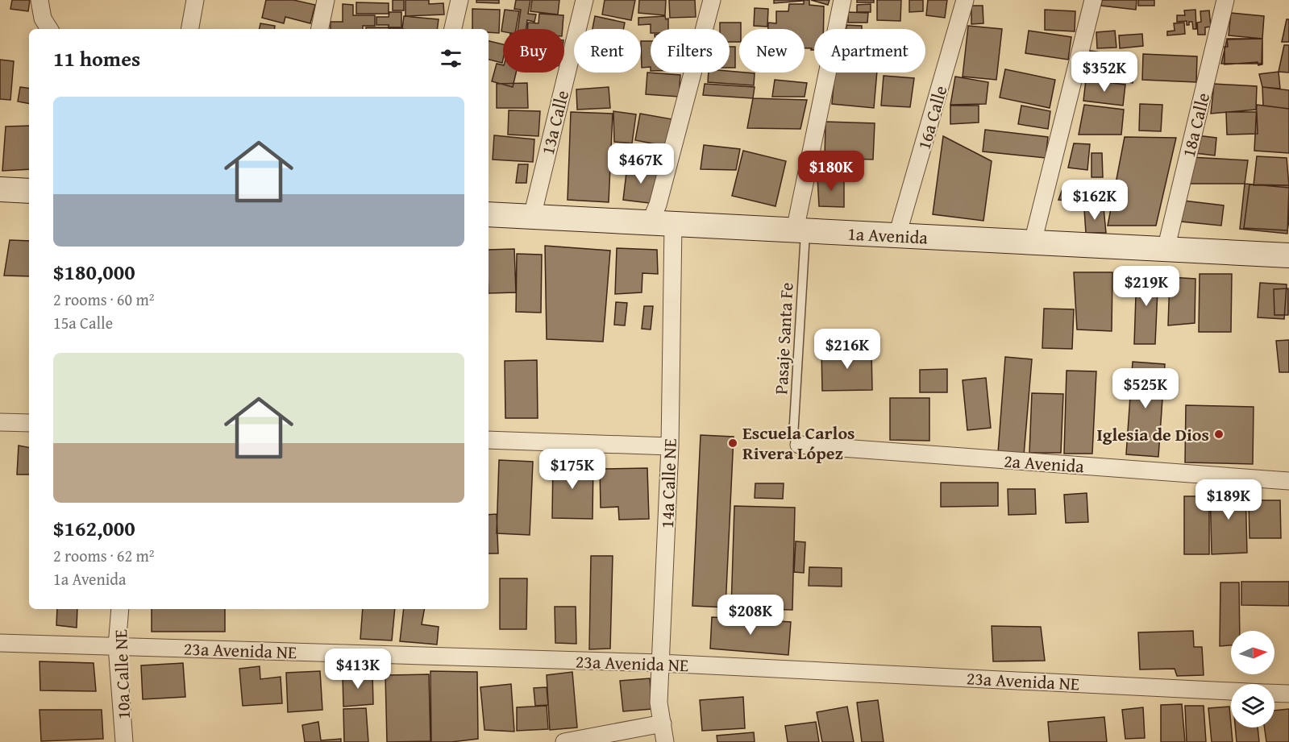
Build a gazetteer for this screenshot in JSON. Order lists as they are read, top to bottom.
{
  "streets": {
    "street": [
      "16a Calle",
      "13a Calle",
      "18a Calle",
      "1a Avenida",
      "2a Avenida",
      "14a Calle NE",
      "23a Avenida NE",
      "10a Calle NE"
    ],
    "lane": ["Pasaje Santa Fe"]
  },
  "crossings": [
    ["16a Calle", "1a Avenida"],
    ["13a Calle", "1a Avenida"],
    ["18a Calle", "1a Avenida"],
    ["1a Avenida", "Pasaje Santa Fe"],
    ["1a Avenida", "14a Calle NE"],
    ["Pasaje Santa Fe", "2a Avenida"],
    ["14a Calle NE", "23a Avenida NE"],
    ["23a Avenida NE", "10a Calle NE"]
  ],
  "places": ["Iglesia de Dios", "Escuela Carlos Rivera López"],
  "north": "right",
  "page": {
    "chip": [
      "Buy",
      "Rent",
      "Filters",
      "New",
      "Apartment"
    ],
    "heading": "11 homes",
    "price": [
      "$352K",
      "$467K",
      "$180K",
      "$162K",
      "$219K",
      "$216K",
      "$525K",
      "$175K",
      "$189K",
      "$208K",
      "$413K"
    ],
    "list": [
      {
        "name": "$180,000",
        "note": "2 rooms · 60 m² · 15a Calle"
      },
      {
        "name": "$162,000",
        "note": "2 rooms · 62 m² · 1a Avenida"
      }
    ]
  }
}
